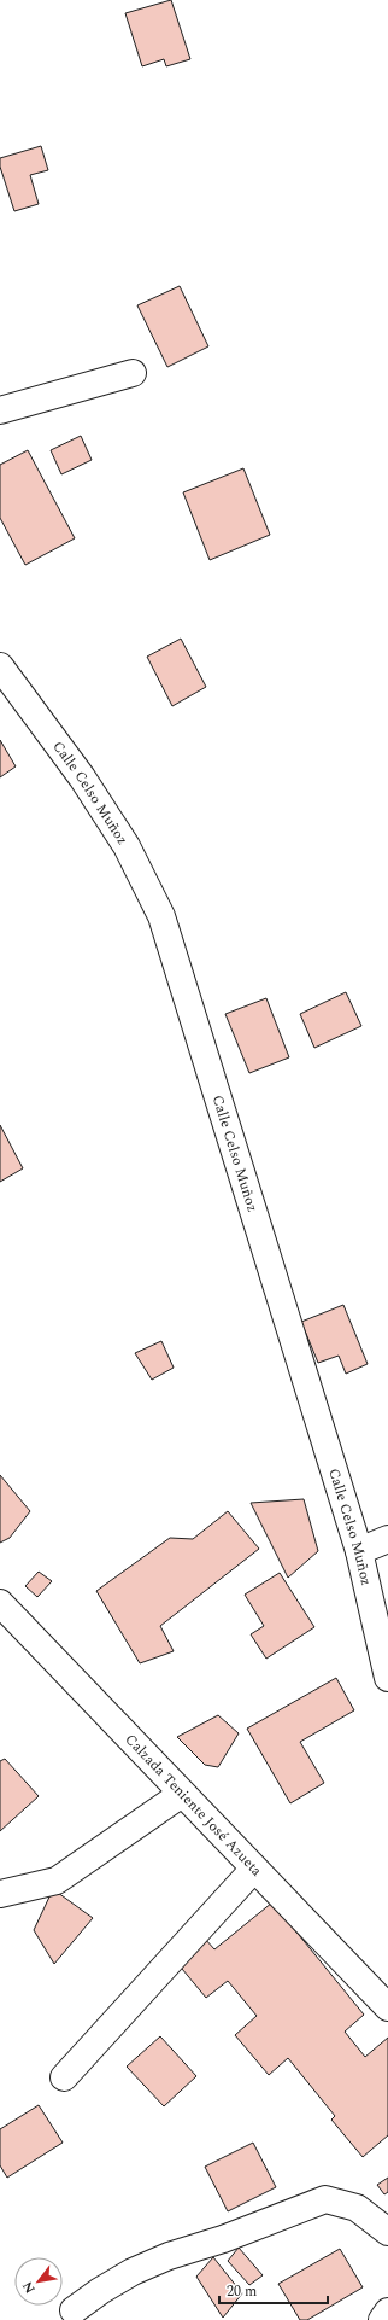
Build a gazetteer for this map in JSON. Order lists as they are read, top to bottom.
{
  "streets": {
    "street": ["Calle Celso Muñoz", "Calzada Teniente José Azueta"]
  },
  "scale_bar": "20 m",
  "north": "bottom left"
}
